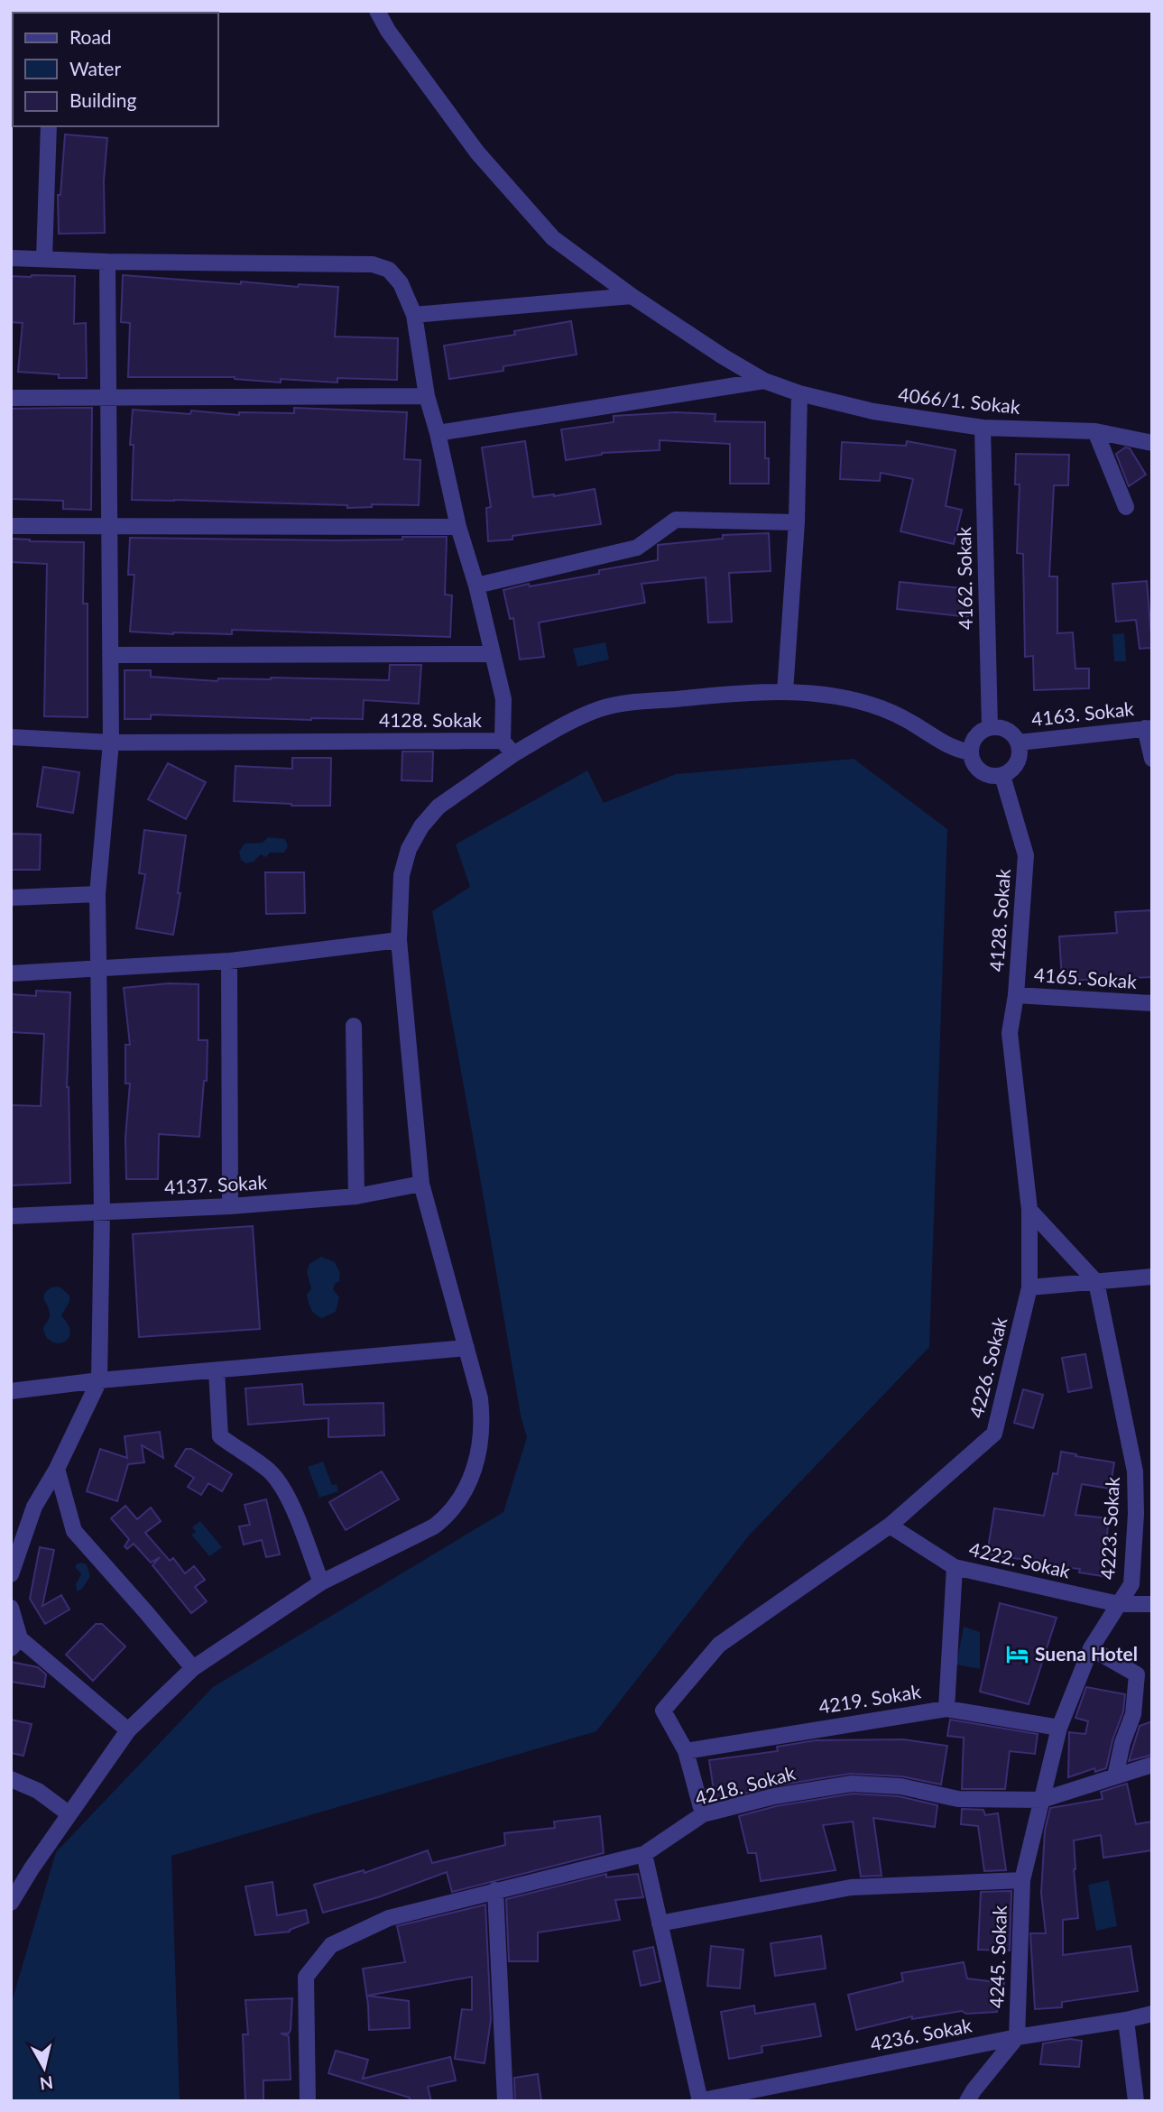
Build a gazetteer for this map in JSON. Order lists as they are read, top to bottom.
{
  "streets": {
    "street": [
      "4066/1. Sokak",
      "4162. Sokak",
      "4163. Sokak",
      "4128. Sokak",
      "4165. Sokak",
      "4137. Sokak",
      "4226. Sokak",
      "4223. Sokak",
      "4222. Sokak",
      "4219. Sokak",
      "4218. Sokak",
      "4245. Sokak",
      "4236. Sokak"
    ]
  },
  "crossings": [
    ["4066/1. Sokak", "4162. Sokak"],
    ["4162. Sokak", "4163. Sokak"],
    ["4162. Sokak", "4128. Sokak"],
    ["4163. Sokak", "4128. Sokak"],
    ["4128. Sokak", "4165. Sokak"],
    ["4128. Sokak", "4226. Sokak"],
    ["4165. Sokak", "4226. Sokak"],
    ["4226. Sokak", "4222. Sokak"],
    ["4226. Sokak", "4219. Sokak"],
    ["4223. Sokak", "4222. Sokak"],
    ["4223. Sokak", "4219. Sokak"],
    ["4223. Sokak", "4218. Sokak"],
    ["4223. Sokak", "4245. Sokak"],
    ["4218. Sokak", "4245. Sokak"],
    ["4245. Sokak", "4236. Sokak"]
  ],
  "places": {
    "hotel": ["Suena Hotel"]
  },
  "legend": ["Road", "Water", "Building"],
  "north": "bottom"
}
